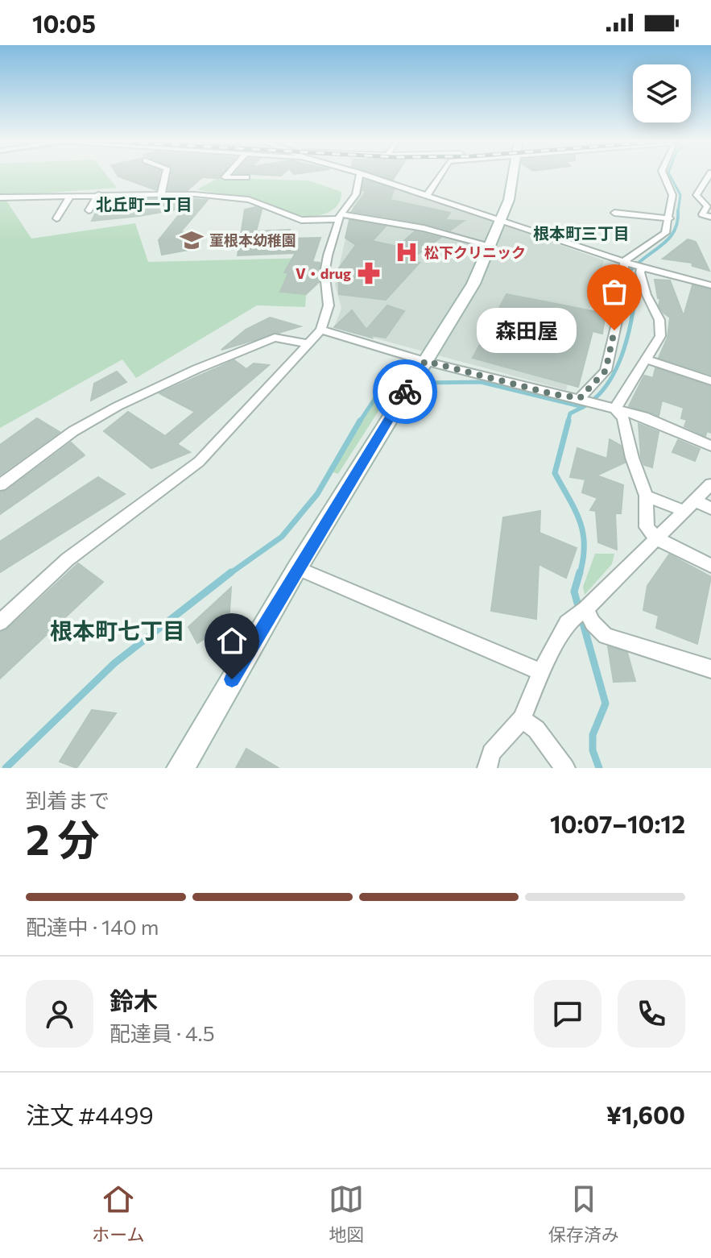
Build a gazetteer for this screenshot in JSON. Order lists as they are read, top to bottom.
{
  "districts": ["北丘町一丁目", "根本町三丁目", "根本町七丁目"],
  "places": {
    "school or university": ["菫根本幼稚園"],
    "hospital": ["松下クリニック"],
    "pharmacy": ["V・drug"],
    "other": ["森田屋"]
  },
  "page": {
    "status": "10:05",
    "bubble": "森田屋",
    "heading": ["2 分", "到着まで", "10:07–10:12"],
    "panel": [
      "鈴木",
      "配達員 · 4.5",
      "注文 #4499",
      "¥1,600"
    ],
    "bar": "配達中 · 140 m",
    "tabs": ["ホーム", "地図", "保存済み"]
  }
}
